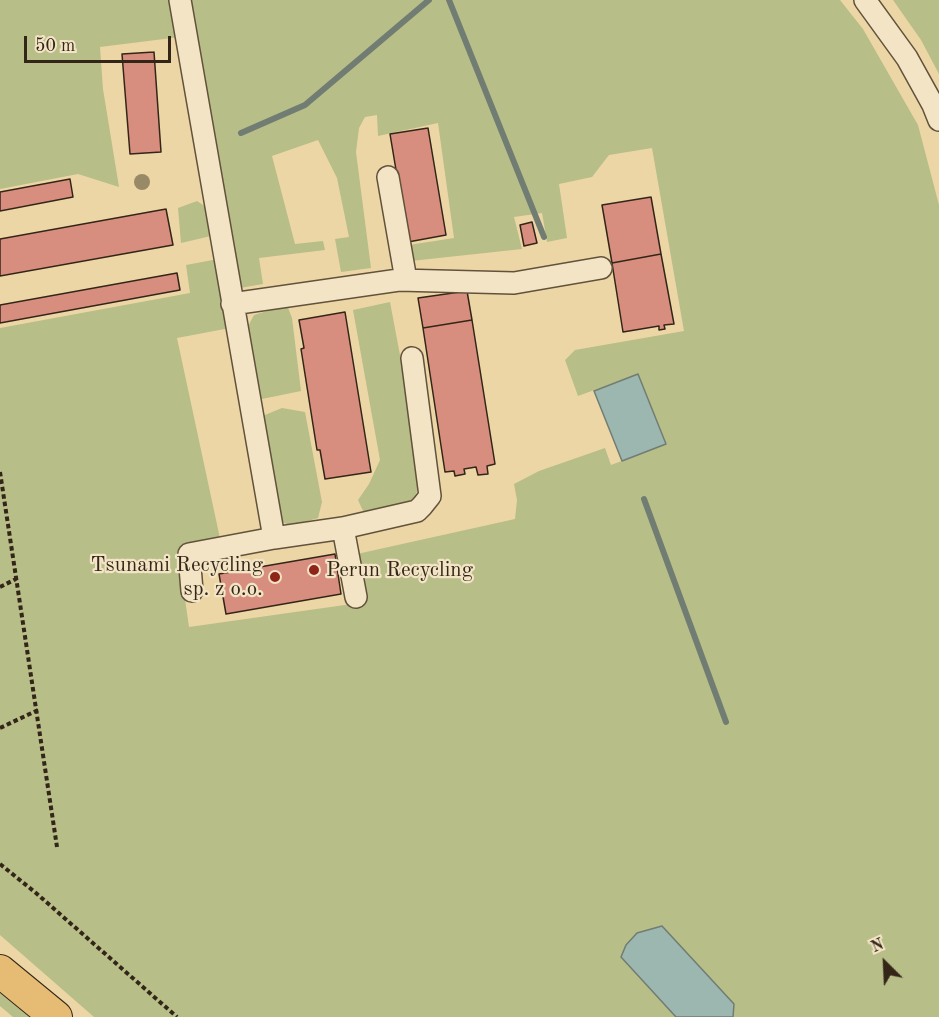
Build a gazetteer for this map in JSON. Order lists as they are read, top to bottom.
{
  "places": ["Perun Recycling", "Tsunami Recycling sp. z o.o."],
  "scale_bar": "50 m",
  "north": "top left"
}
